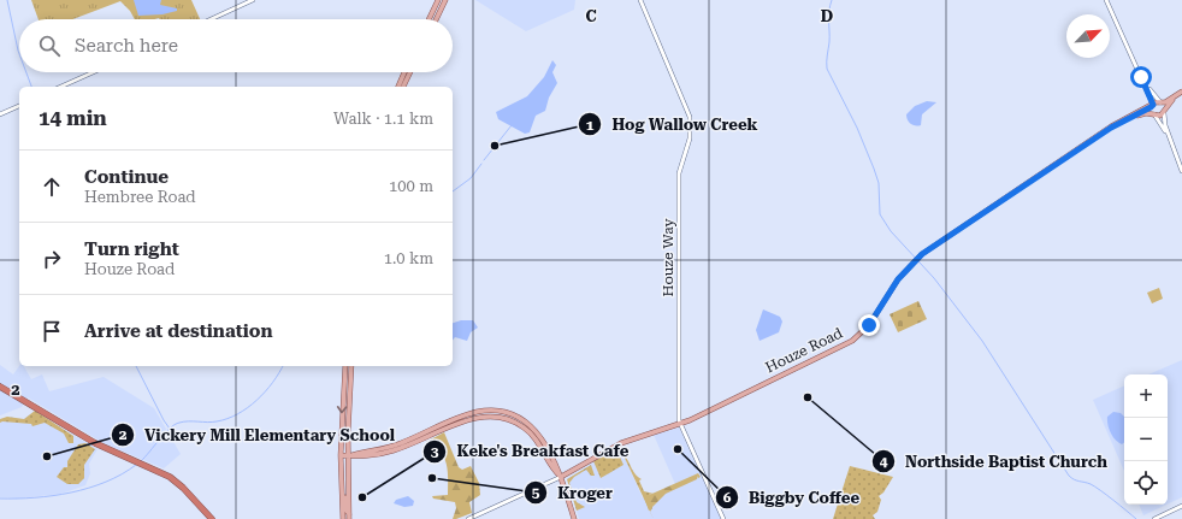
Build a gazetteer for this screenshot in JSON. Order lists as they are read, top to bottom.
{
  "streets": {
    "main road": ["Houze Road"],
    "street": ["Houze Way"]
  },
  "crossings": [
    ["Houze Way", "Houze Road"]
  ],
  "places": [
    "Hog Wallow Creek",
    "Northside Baptist Church",
    "Biggby Coffee",
    "Vickery Mill Elementary School",
    "Kroger",
    "Keke's Breakfast Cafe"
  ],
  "north": "top right",
  "page": {
    "search": "Search here",
    "heading": ["14 min", "Walk · 1.1 km"],
    "list": [
      ["Continue", "Hembree Road", "100 m"],
      ["Turn right", "Houze Road", "1.0 km"],
      "Arrive at destination"
    ],
    "map_buttons": ["+", "−"]
  },
  "grid": {
    "columns": ["C", "D"],
    "rows": ["2"]
  }
}
